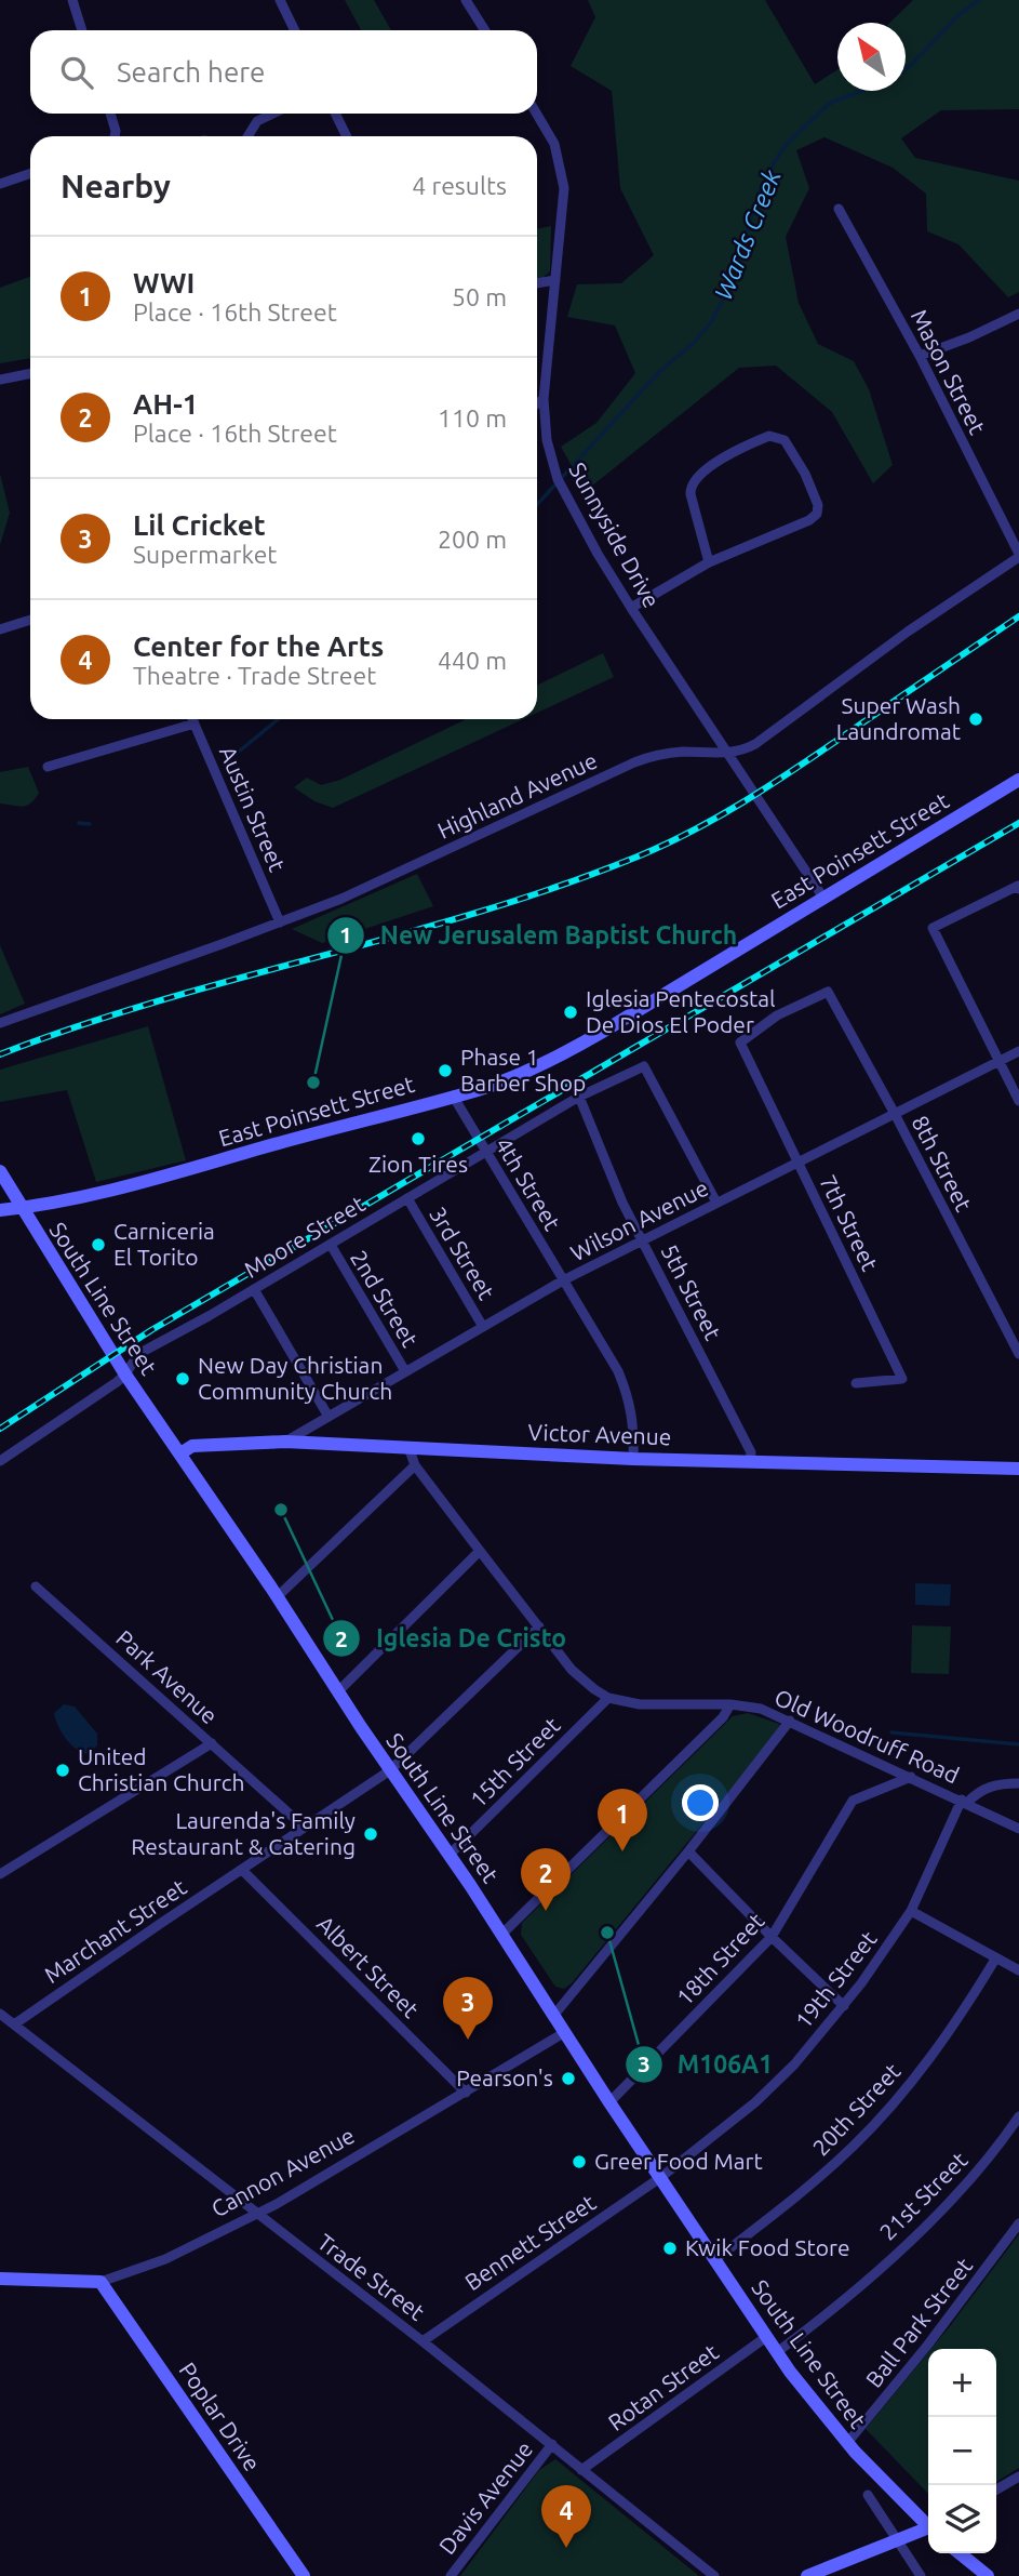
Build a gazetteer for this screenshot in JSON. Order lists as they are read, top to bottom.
{
  "streets": {
    "main road": [
      "East Poinsett Street",
      "South Line Street",
      "Victor Avenue",
      "Cannon Avenue",
      "Poplar Drive"
    ],
    "street": [
      "Mason Street",
      "Sunnyside Drive",
      "Highland Avenue",
      "Austin Street",
      "8th Street",
      "4th Street",
      "Wilson Avenue",
      "7th Street",
      "Moore Street",
      "3rd Street",
      "5th Street",
      "2nd Street",
      "Park Avenue",
      "Old Woodruff Road",
      "15th Street",
      "Marchant Street",
      "18th Street",
      "Albert Street",
      "19th Street",
      "20th Street",
      "21st Street",
      "Bennett Street",
      "Trade Street",
      "Ball Park Street",
      "Rotan Street",
      "Davis Avenue"
    ]
  },
  "crossings": [
    ["Mason Street", "Highland Avenue"],
    ["Sunnyside Drive", "Highland Avenue"],
    ["Sunnyside Drive", "East Poinsett Street"],
    ["Highland Avenue", "Austin Street"],
    ["East Poinsett Street", "4th Street"],
    ["East Poinsett Street", "South Line Street"],
    ["8th Street", "Wilson Avenue"],
    ["8th Street", "7th Street"],
    ["4th Street", "Wilson Avenue"],
    ["4th Street", "Moore Street"],
    ["4th Street", "Victor Avenue"],
    ["Wilson Avenue", "7th Street"],
    ["Wilson Avenue", "Moore Street"],
    ["Wilson Avenue", "3rd Street"],
    ["Wilson Avenue", "5th Street"],
    ["Wilson Avenue", "2nd Street"],
    ["Wilson Avenue", "Victor Avenue"],
    ["Moore Street", "3rd Street"],
    ["Moore Street", "5th Street"],
    ["Moore Street", "South Line Street"],
    ["Moore Street", "2nd Street"],
    ["5th Street", "Victor Avenue"],
    ["South Line Street", "Victor Avenue"],
    ["South Line Street", "15th Street"],
    ["South Line Street", "Marchant Street"],
    ["South Line Street", "18th Street"],
    ["South Line Street", "19th Street"],
    ["South Line Street", "20th Street"],
    ["South Line Street", "Cannon Avenue"],
    ["South Line Street", "21st Street"],
    ["South Line Street", "Bennett Street"],
    ["South Line Street", "Ball Park Street"],
    ["South Line Street", "Rotan Street"],
    ["Victor Avenue", "Old Woodruff Road"],
    ["Park Avenue", "Marchant Street"],
    ["Old Woodruff Road", "15th Street"],
    ["Old Woodruff Road", "Marchant Street"],
    ["Old Woodruff Road", "18th Street"],
    ["Old Woodruff Road", "19th Street"],
    ["Marchant Street", "Albert Street"],
    ["Marchant Street", "Trade Street"],
    ["Albert Street", "Cannon Avenue"],
    ["19th Street", "Bennett Street"],
    ["Cannon Avenue", "Trade Street"],
    ["Cannon Avenue", "Poplar Drive"],
    ["Bennett Street", "Trade Street"],
    ["Trade Street", "Rotan Street"],
    ["Trade Street", "Davis Avenue"]
  ],
  "water": ["Wards Creek"],
  "places": [
    "Super Wash Laundromat",
    "Iglesia Pentecostal De Dios El Poder",
    "Phase 1 Barber Shop",
    "New Jerusalem Baptist Church",
    "Zion Tires",
    "Carniceria El Torito",
    "New Day Christian Community Church",
    "Iglesia De Cristo",
    "United Christian Church",
    "Laurenda's Family Restaurant & Catering",
    "M106A1",
    "Pearson's",
    "Greer Food Mart",
    "Kwik Food Store"
  ],
  "north": "top left",
  "page": {
    "search": "Search here",
    "heading": ["Nearby", "4 results"],
    "list": [
      {
        "mark": "1",
        "name": "WWI",
        "note": "Place · 16th Street",
        "value": "50 m"
      },
      {
        "mark": "2",
        "name": "AH-1",
        "note": "Place · 16th Street",
        "value": "110 m"
      },
      {
        "mark": "3",
        "name": "Lil Cricket",
        "note": "Supermarket",
        "value": "200 m"
      },
      {
        "mark": "4",
        "name": "Center for the Arts",
        "note": "Theatre · Trade Street",
        "value": "440 m"
      }
    ],
    "pins": [
      "1",
      "2",
      "3",
      "4"
    ],
    "map_buttons": ["+", "−"]
  }
}
